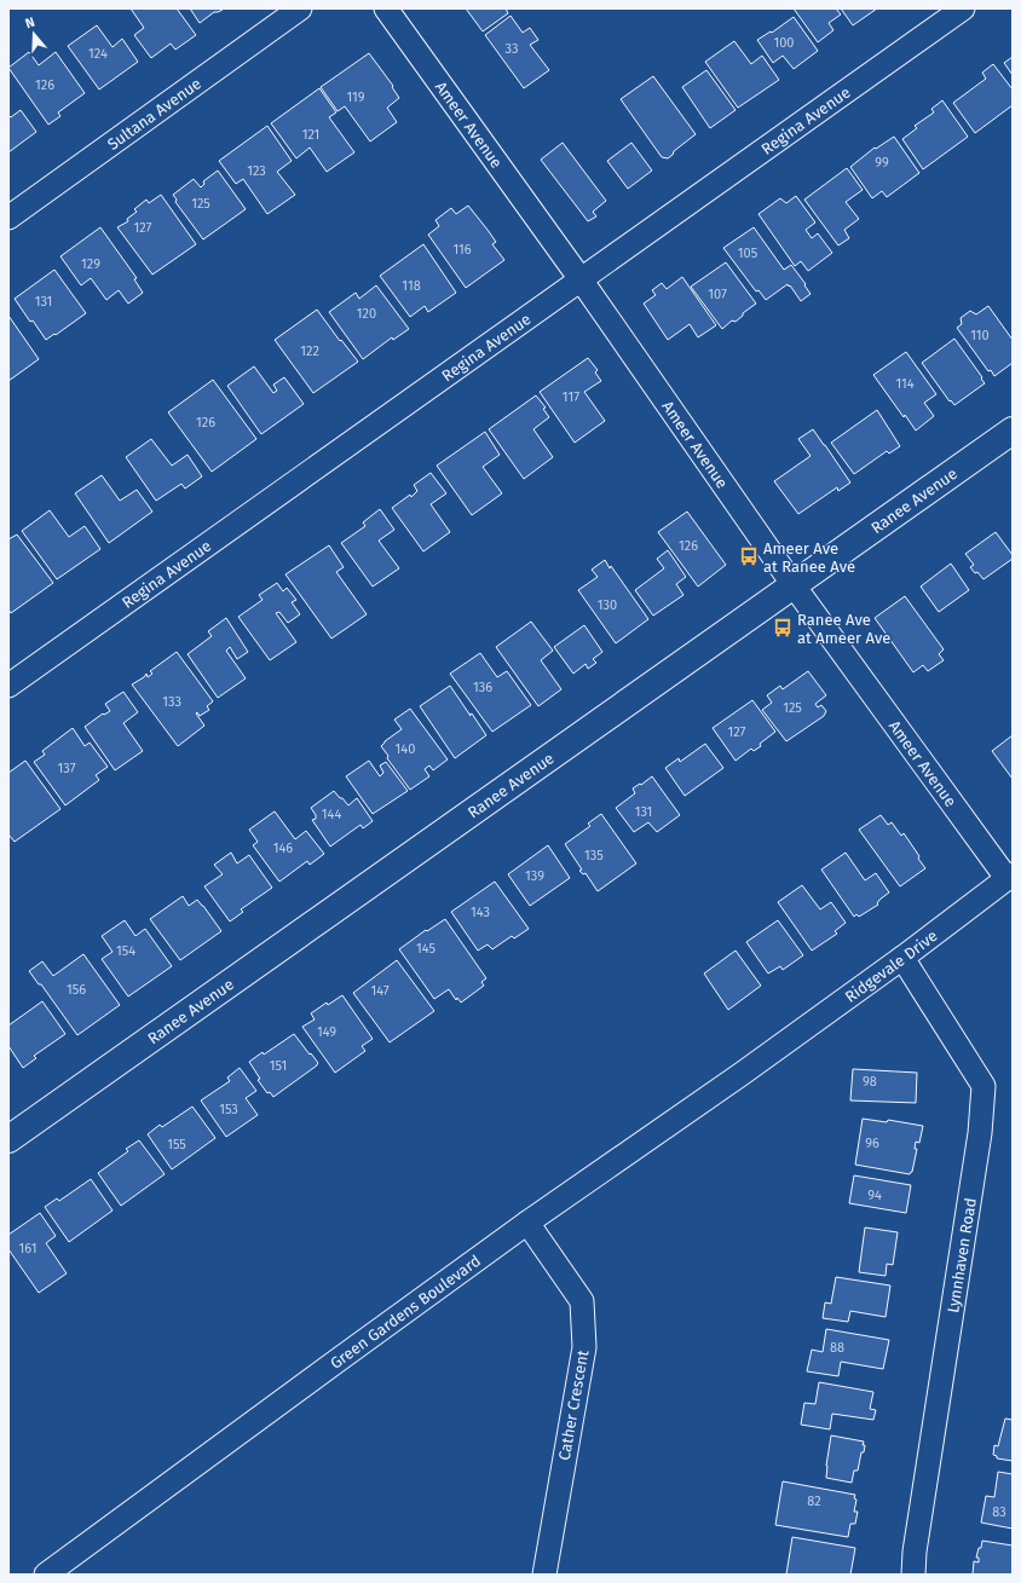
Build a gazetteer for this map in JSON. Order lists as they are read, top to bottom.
{
  "streets": {
    "street": [
      "Sultana Avenue",
      "Regina Avenue",
      "Ameer Avenue",
      "Ranee Avenue",
      "Ridgevale Drive",
      "Lynnhaven Road",
      "Green Gardens Boulevard",
      "Cather Crescent"
    ]
  },
  "crossings": [
    ["Regina Avenue", "Ameer Avenue"],
    ["Ameer Avenue", "Ranee Avenue"],
    ["Ameer Avenue", "Ridgevale Drive"],
    ["Ridgevale Drive", "Lynnhaven Road"],
    ["Ridgevale Drive", "Green Gardens Boulevard"],
    ["Green Gardens Boulevard", "Cather Crescent"]
  ],
  "places": {
    "bus stop": ["Ameer Ave at Ranee Ave", "Ranee Ave at Ameer Ave"]
  },
  "house_numbers": [
    "100",
    "33",
    "124",
    "126",
    "119",
    "121",
    "99",
    "123",
    "125",
    "127",
    "116",
    "105",
    "129",
    "118",
    "107",
    "131",
    "120",
    "110",
    "122",
    "114",
    "117",
    "126",
    "126",
    "130",
    "136",
    "133",
    "125",
    "127",
    "140",
    "137",
    "131",
    "144",
    "146",
    "135",
    "139",
    "143",
    "145",
    "154",
    "156",
    "147",
    "149",
    "151",
    "98",
    "153",
    "96",
    "155",
    "94",
    "161",
    "88",
    "82",
    "83"
  ],
  "north": "top"
}
